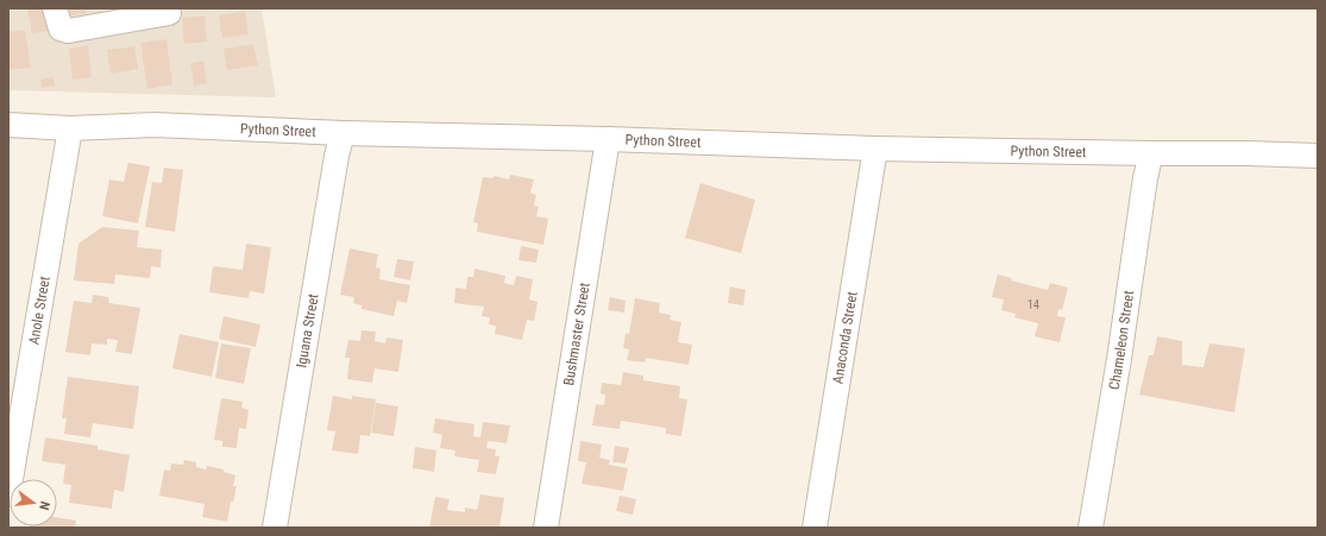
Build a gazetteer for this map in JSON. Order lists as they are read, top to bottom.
{
  "streets": {
    "street": [
      "Python Street",
      "Anole Street",
      "Iguana Street",
      "Bushmaster Street",
      "Anaconda Street",
      "Chameleon Street"
    ]
  },
  "crossings": [
    ["Python Street", "Anole Street"],
    ["Python Street", "Iguana Street"],
    ["Python Street", "Bushmaster Street"],
    ["Python Street", "Anaconda Street"],
    ["Python Street", "Chameleon Street"]
  ],
  "house_numbers": ["14"],
  "north": "right"
}
